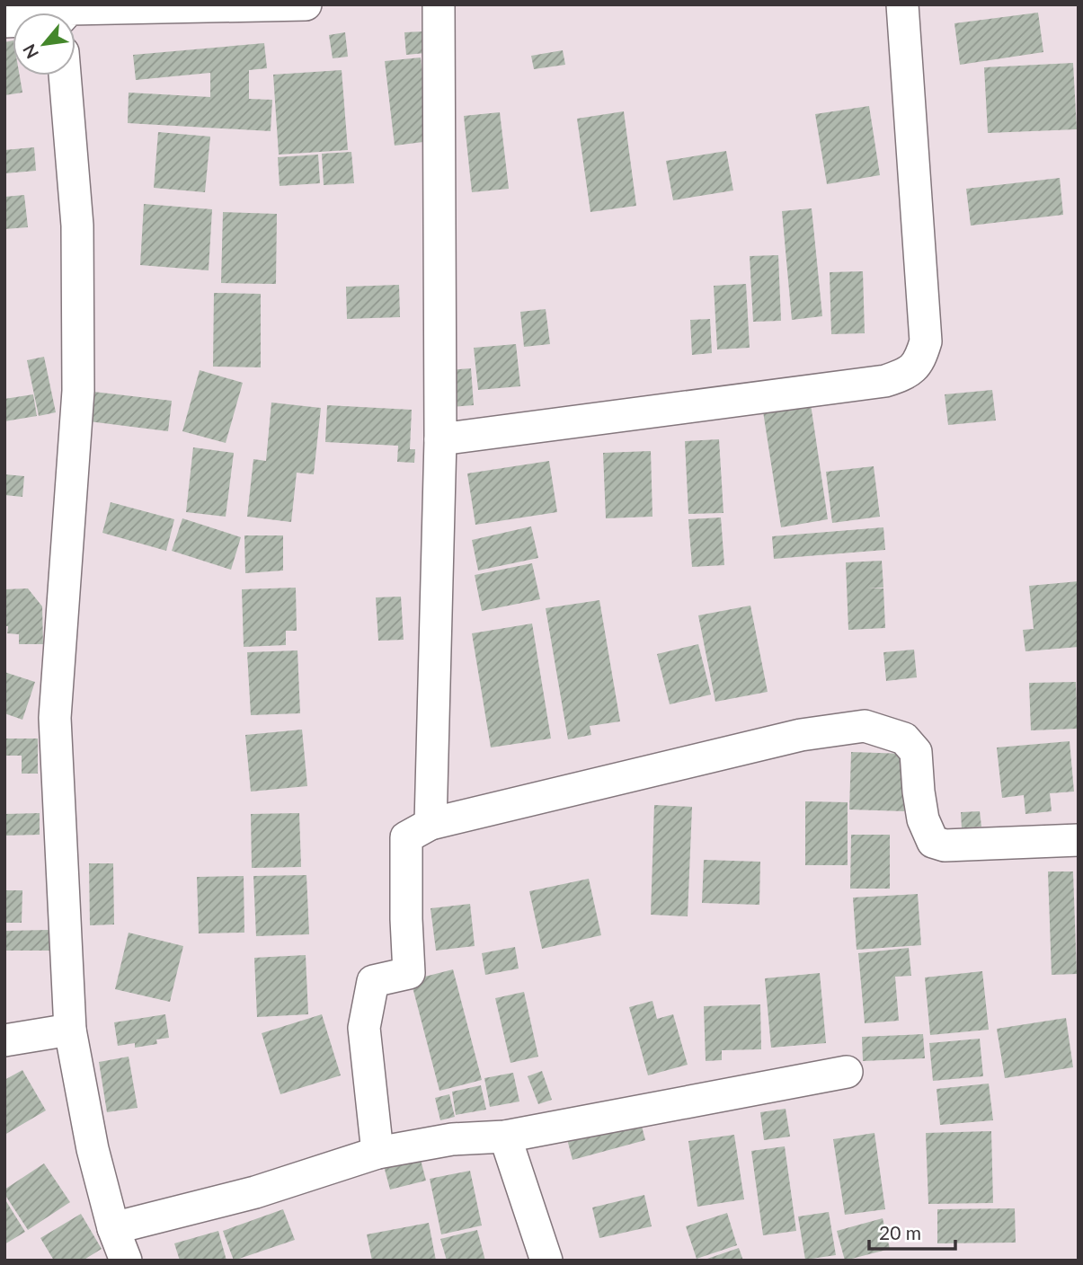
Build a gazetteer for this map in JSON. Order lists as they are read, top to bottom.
{
  "scale_bar": "20 m",
  "north": "bottom left"
}
